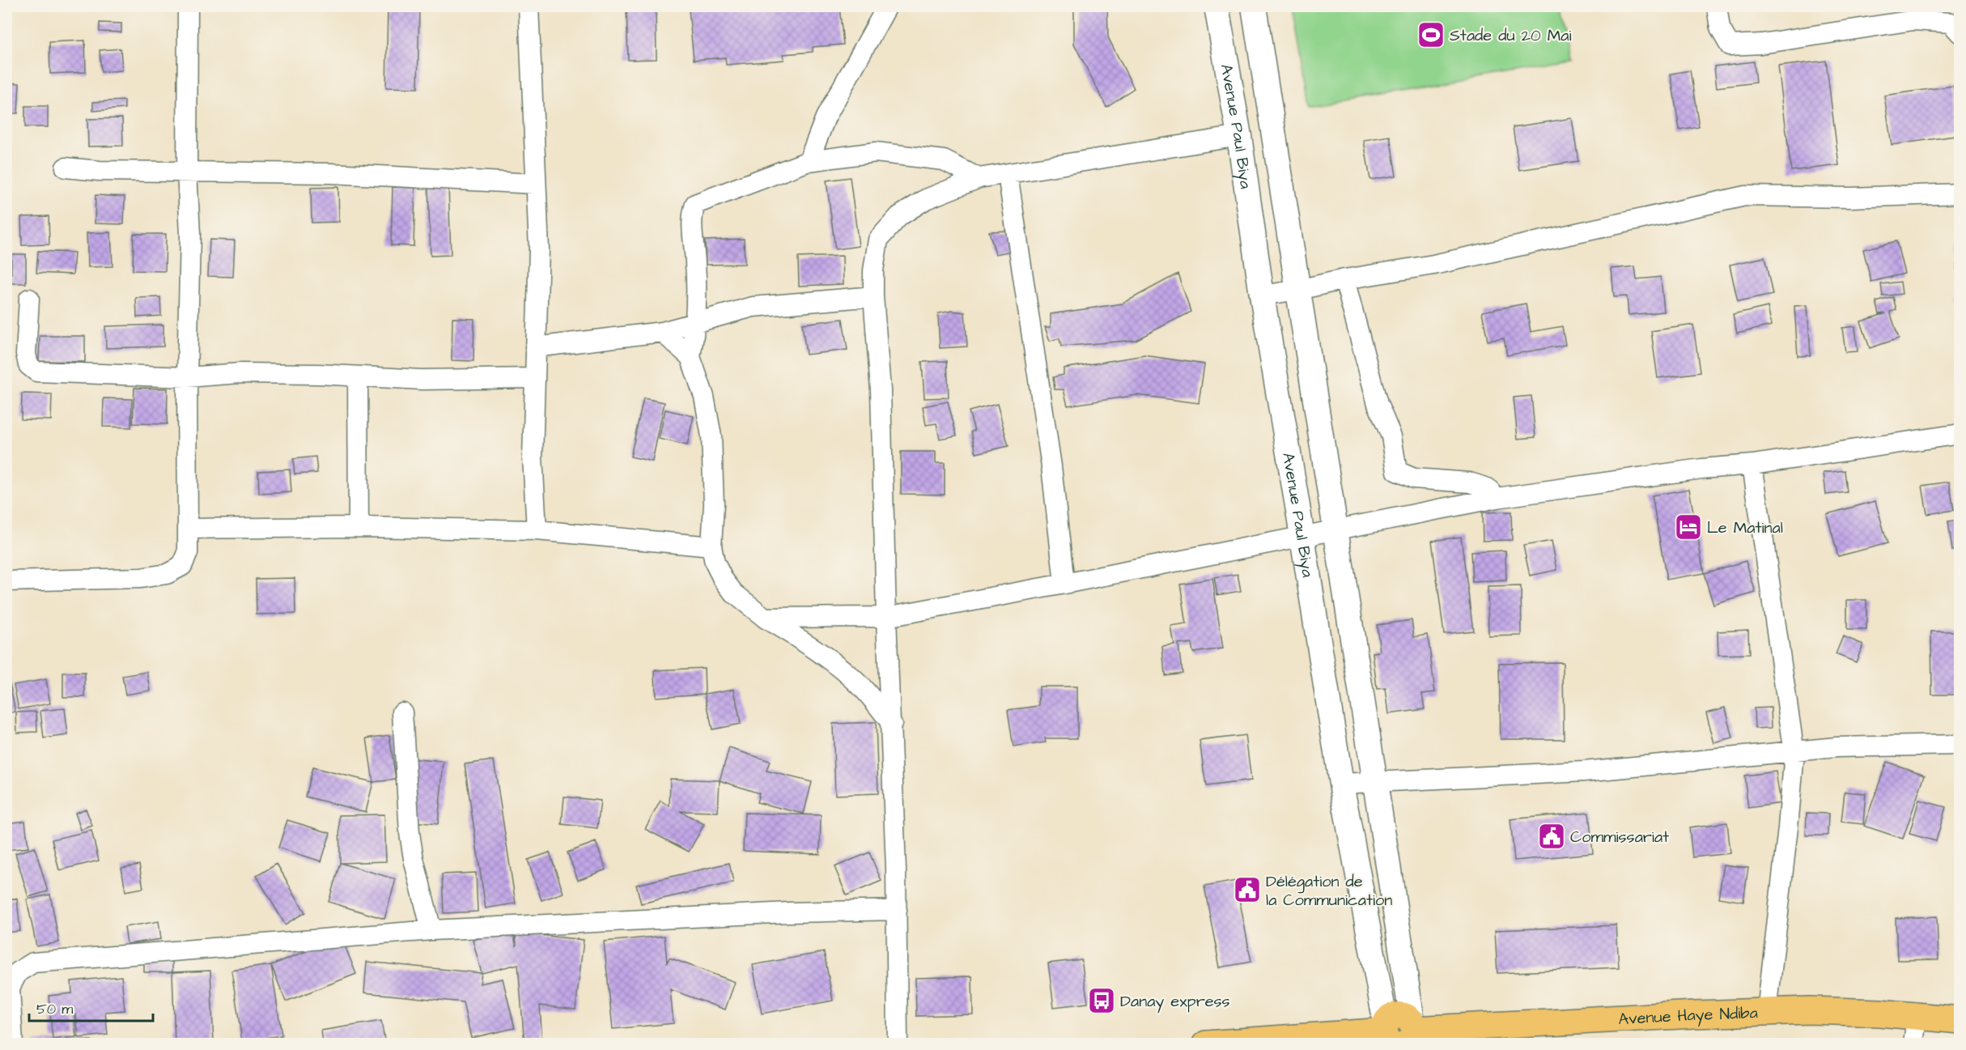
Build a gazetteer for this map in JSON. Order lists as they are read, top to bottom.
{
  "streets": {
    "highway": ["Avenue Haye Ndiba"],
    "street": ["Avenue Paul Biya"]
  },
  "crossings": [
    ["Avenue Paul Biya", "Avenue Haye Ndiba"]
  ],
  "places": {
    "sports": ["Stade du 20 Mai"],
    "hotel": ["Le Matinal"],
    "public building": ["Commissariat", "Délégation de la Communication"],
    "bus stop": ["Danay express"]
  },
  "scale_bar": "50 m"
}
